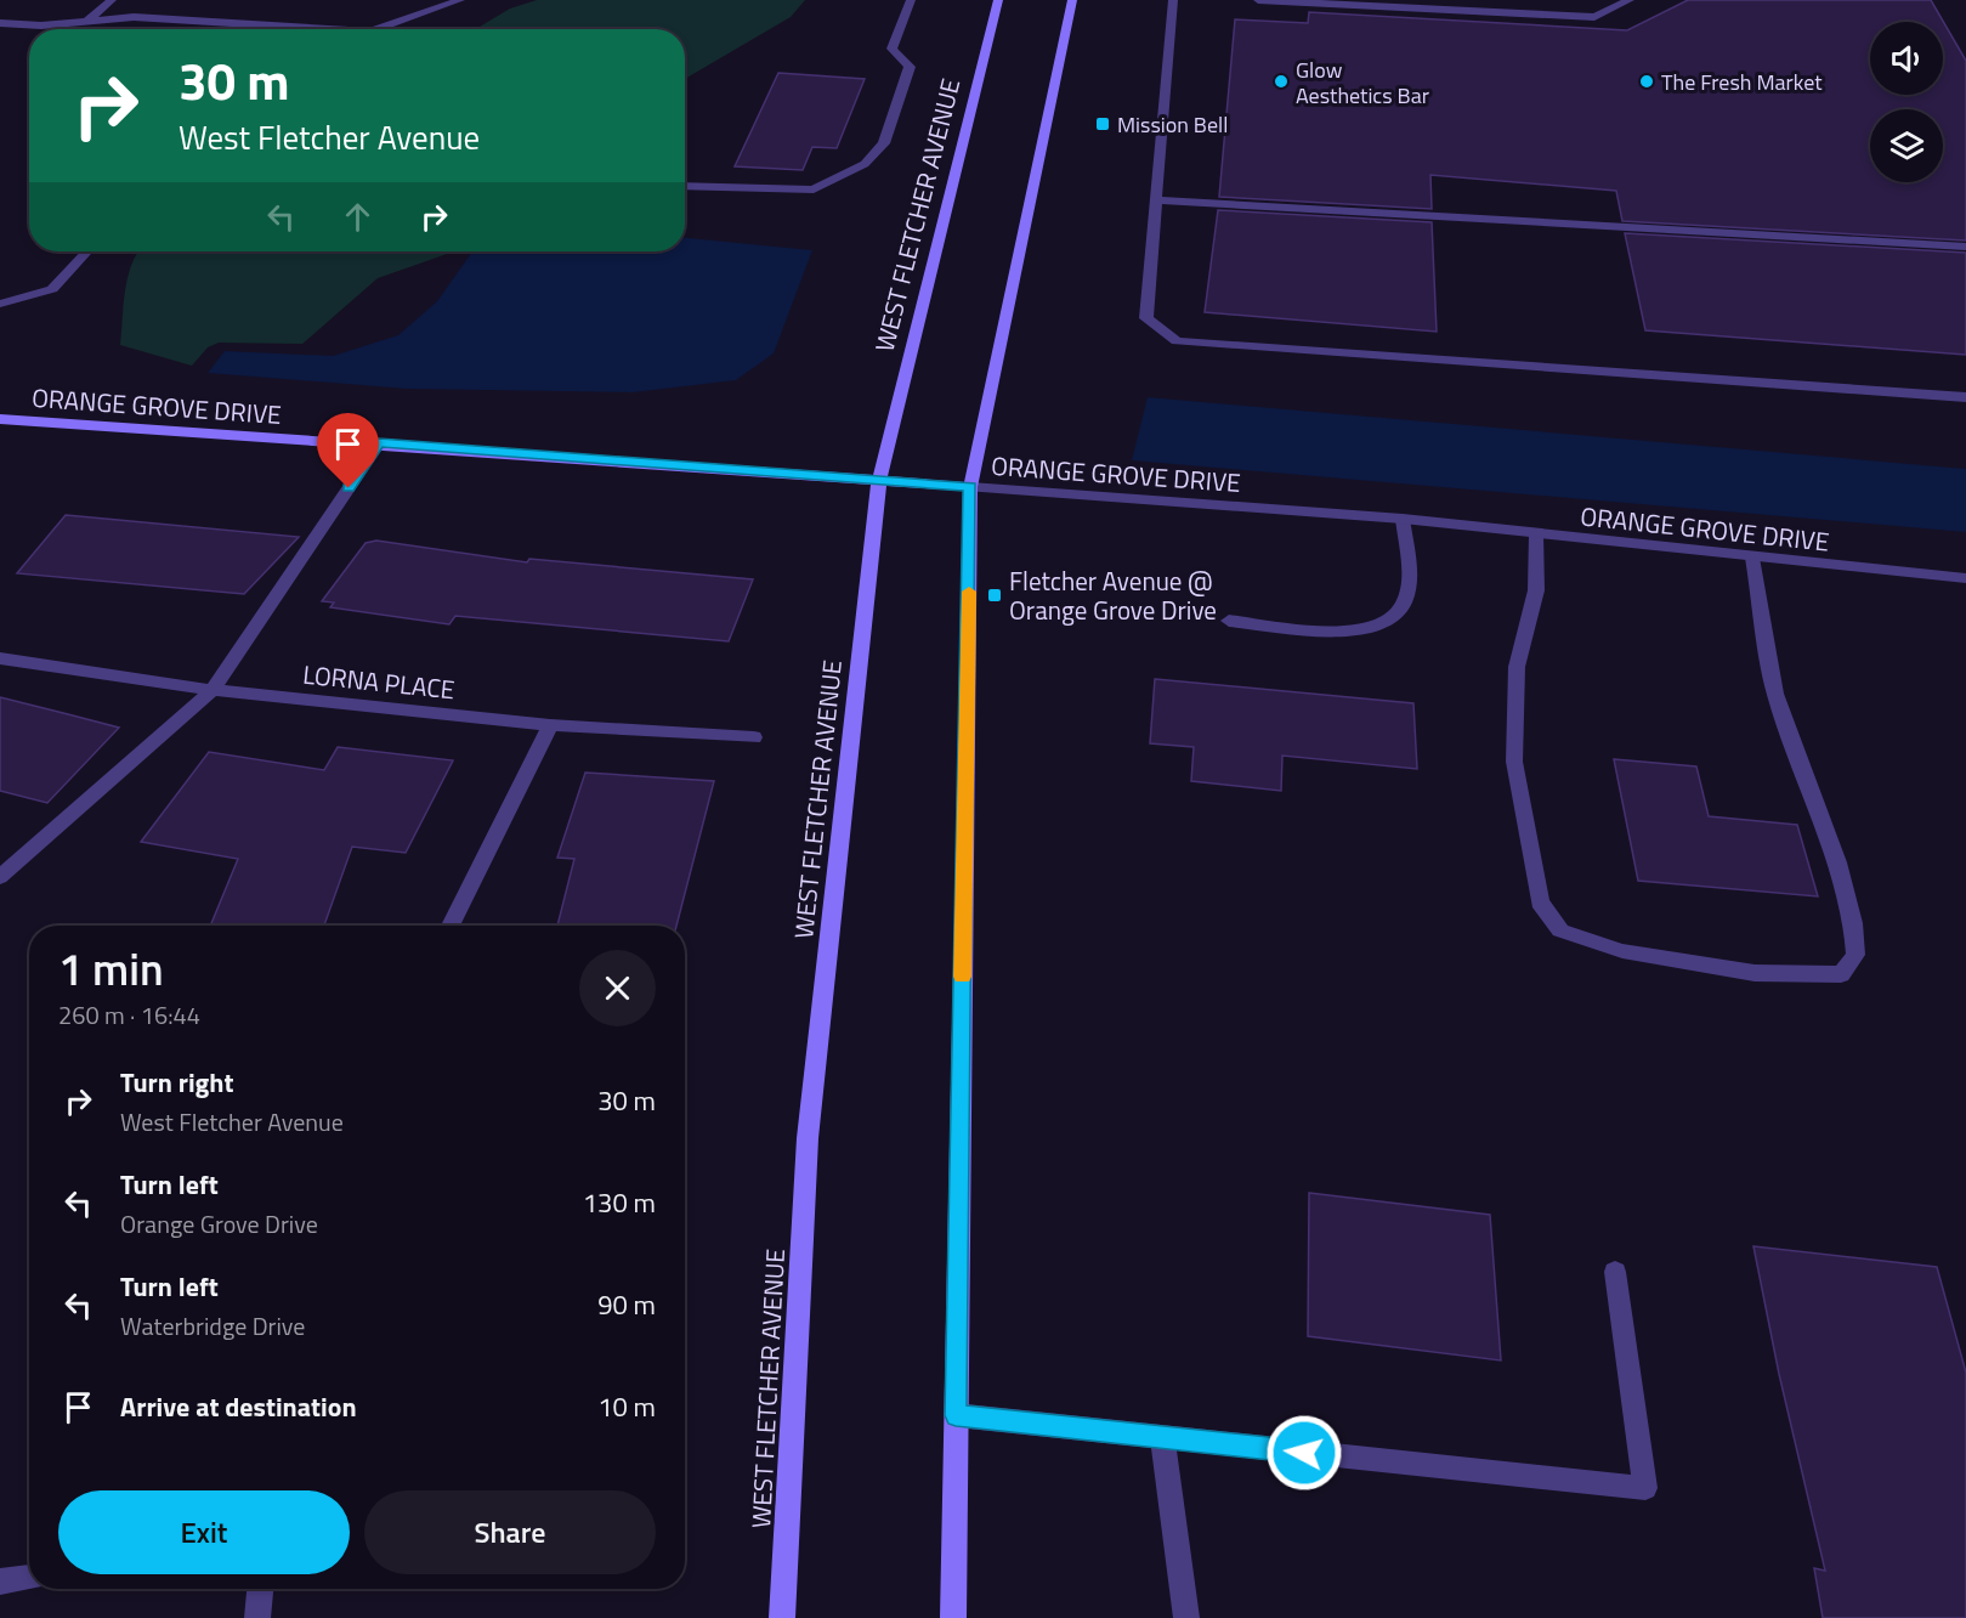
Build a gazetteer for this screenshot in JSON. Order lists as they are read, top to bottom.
{
  "streets": {
    "main road": ["WEST FLETCHER AVENUE", "ORANGE GROVE DRIVE"],
    "street": ["LORNA PLACE"]
  },
  "crossings": [
    ["WEST FLETCHER AVENUE", "ORANGE GROVE DRIVE"]
  ],
  "places": {
    "other": ["Glow Aesthetics Bar", "The Fresh Market"],
    "transit": ["Mission Bell", "Fletcher Avenue @ Orange Grove Drive"]
  },
  "page": {
    "turn": ["30 m", "West Fletcher Avenue"],
    "heading": ["1 min", "260 m · 16:44"],
    "list": [
      {
        "name": "Turn right",
        "note": "West Fletcher Avenue",
        "value": "30 m"
      },
      {
        "name": "Turn left",
        "note": "Orange Grove Drive",
        "value": "130 m"
      },
      {
        "name": "Turn left",
        "note": "Waterbridge Drive",
        "value": "90 m"
      },
      {
        "name": "Arrive at destination",
        "value": "10 m"
      }
    ],
    "buttons": ["Exit", "Share"]
  }
}
